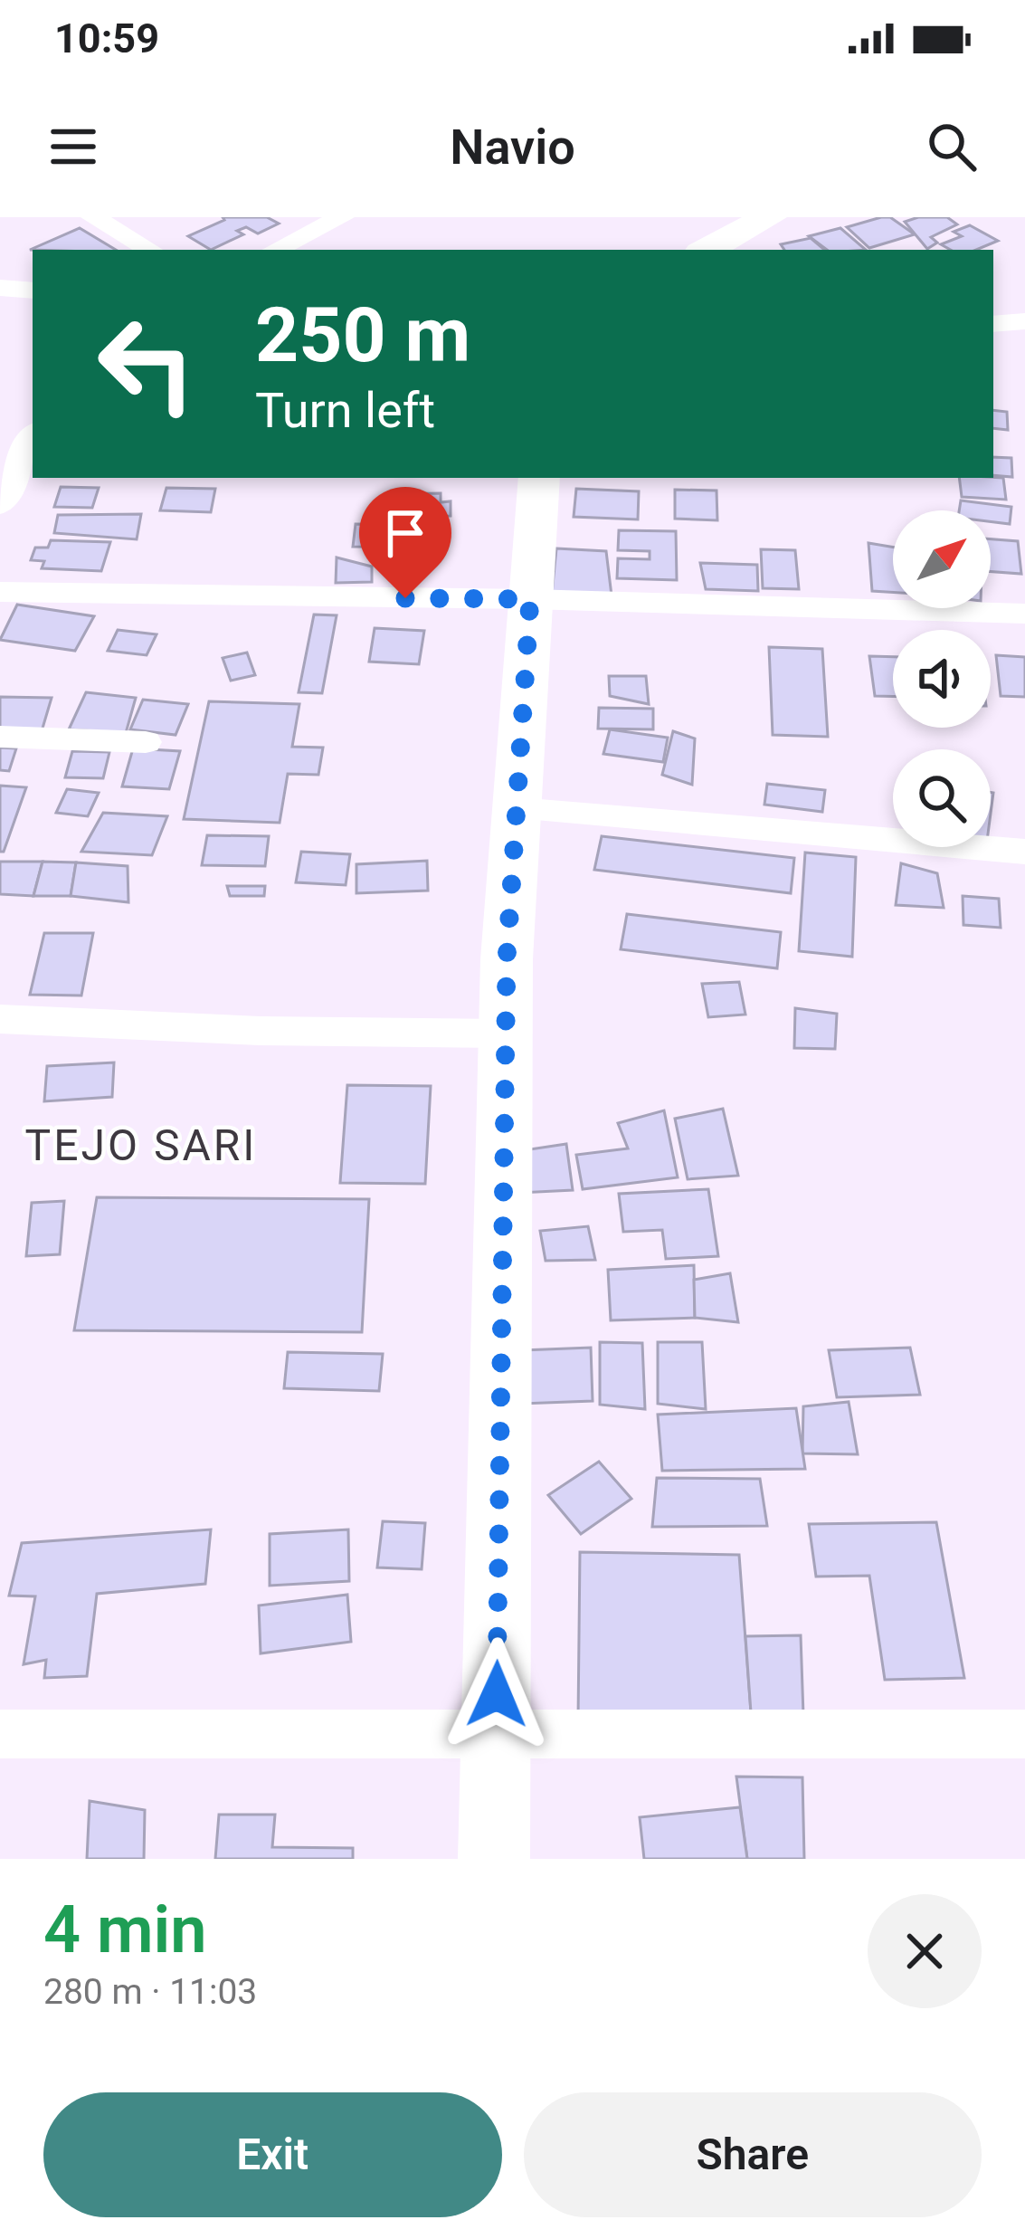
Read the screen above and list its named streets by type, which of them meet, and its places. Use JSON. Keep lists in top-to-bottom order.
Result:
{
  "districts": ["TEJO SARI"],
  "north": "top right",
  "page": {
    "status": "10:59",
    "header": "Navio",
    "turn": ["250 m", "Turn left"],
    "heading": ["4 min", "280 m · 11:03"],
    "buttons": ["Exit", "Share"]
  }
}
